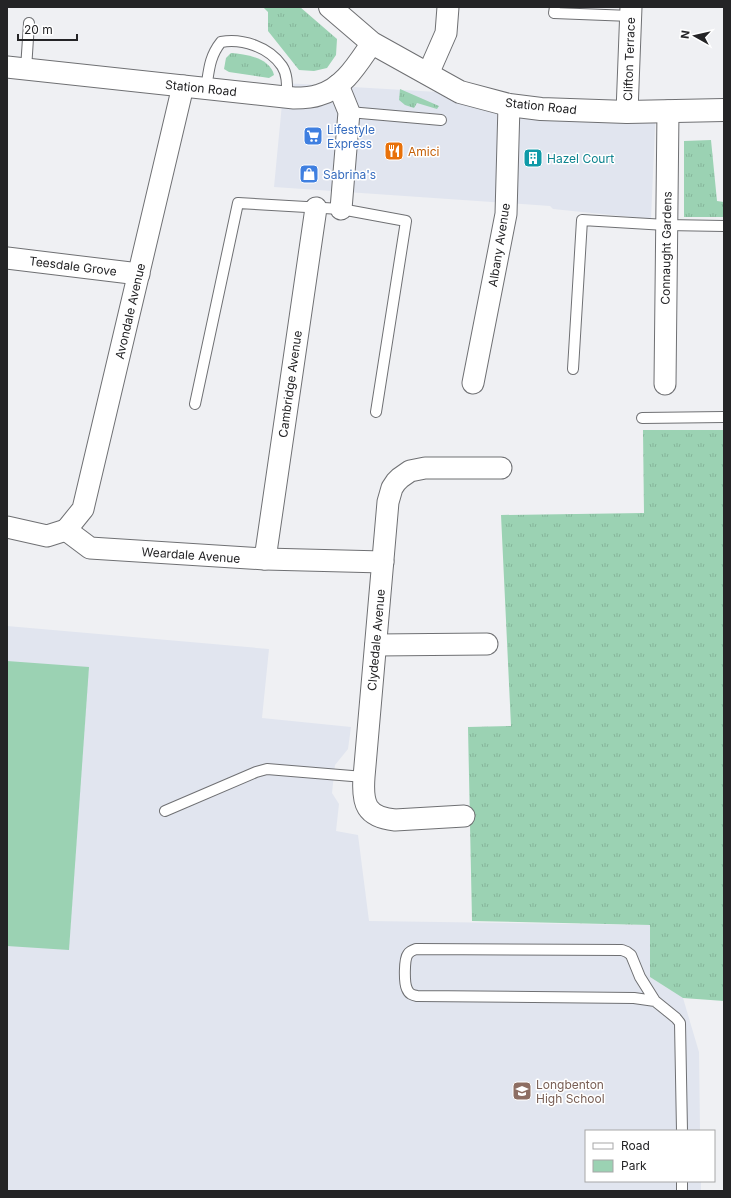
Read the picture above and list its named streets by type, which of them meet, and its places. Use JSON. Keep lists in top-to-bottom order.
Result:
{
  "streets": {
    "main road": ["Station Road"],
    "street": [
      "Clifton Terrace",
      "Albany Avenue",
      "Connaught Gardens",
      "Teesdale Grove",
      "Avondale Avenue",
      "Cambridge Avenue",
      "Weardale Avenue",
      "Clydedale Avenue"
    ]
  },
  "crossings": [
    ["Clifton Terrace", "Station Road"],
    ["Station Road", "Albany Avenue"],
    ["Station Road", "Connaught Gardens"],
    ["Station Road", "Avondale Avenue"],
    ["Teesdale Grove", "Avondale Avenue"],
    ["Avondale Avenue", "Weardale Avenue"],
    ["Cambridge Avenue", "Weardale Avenue"],
    ["Weardale Avenue", "Clydedale Avenue"]
  ],
  "places": {
    "supermarket": ["Lifestyle Express"],
    "restaurant": ["Amici"],
    "building": ["Hazel Court"],
    "shop": ["Sabrina's"],
    "school or university": ["Longbenton High School"]
  },
  "legend": ["Road", "Park"],
  "scale_bar": "20 m",
  "north": "left"
}
